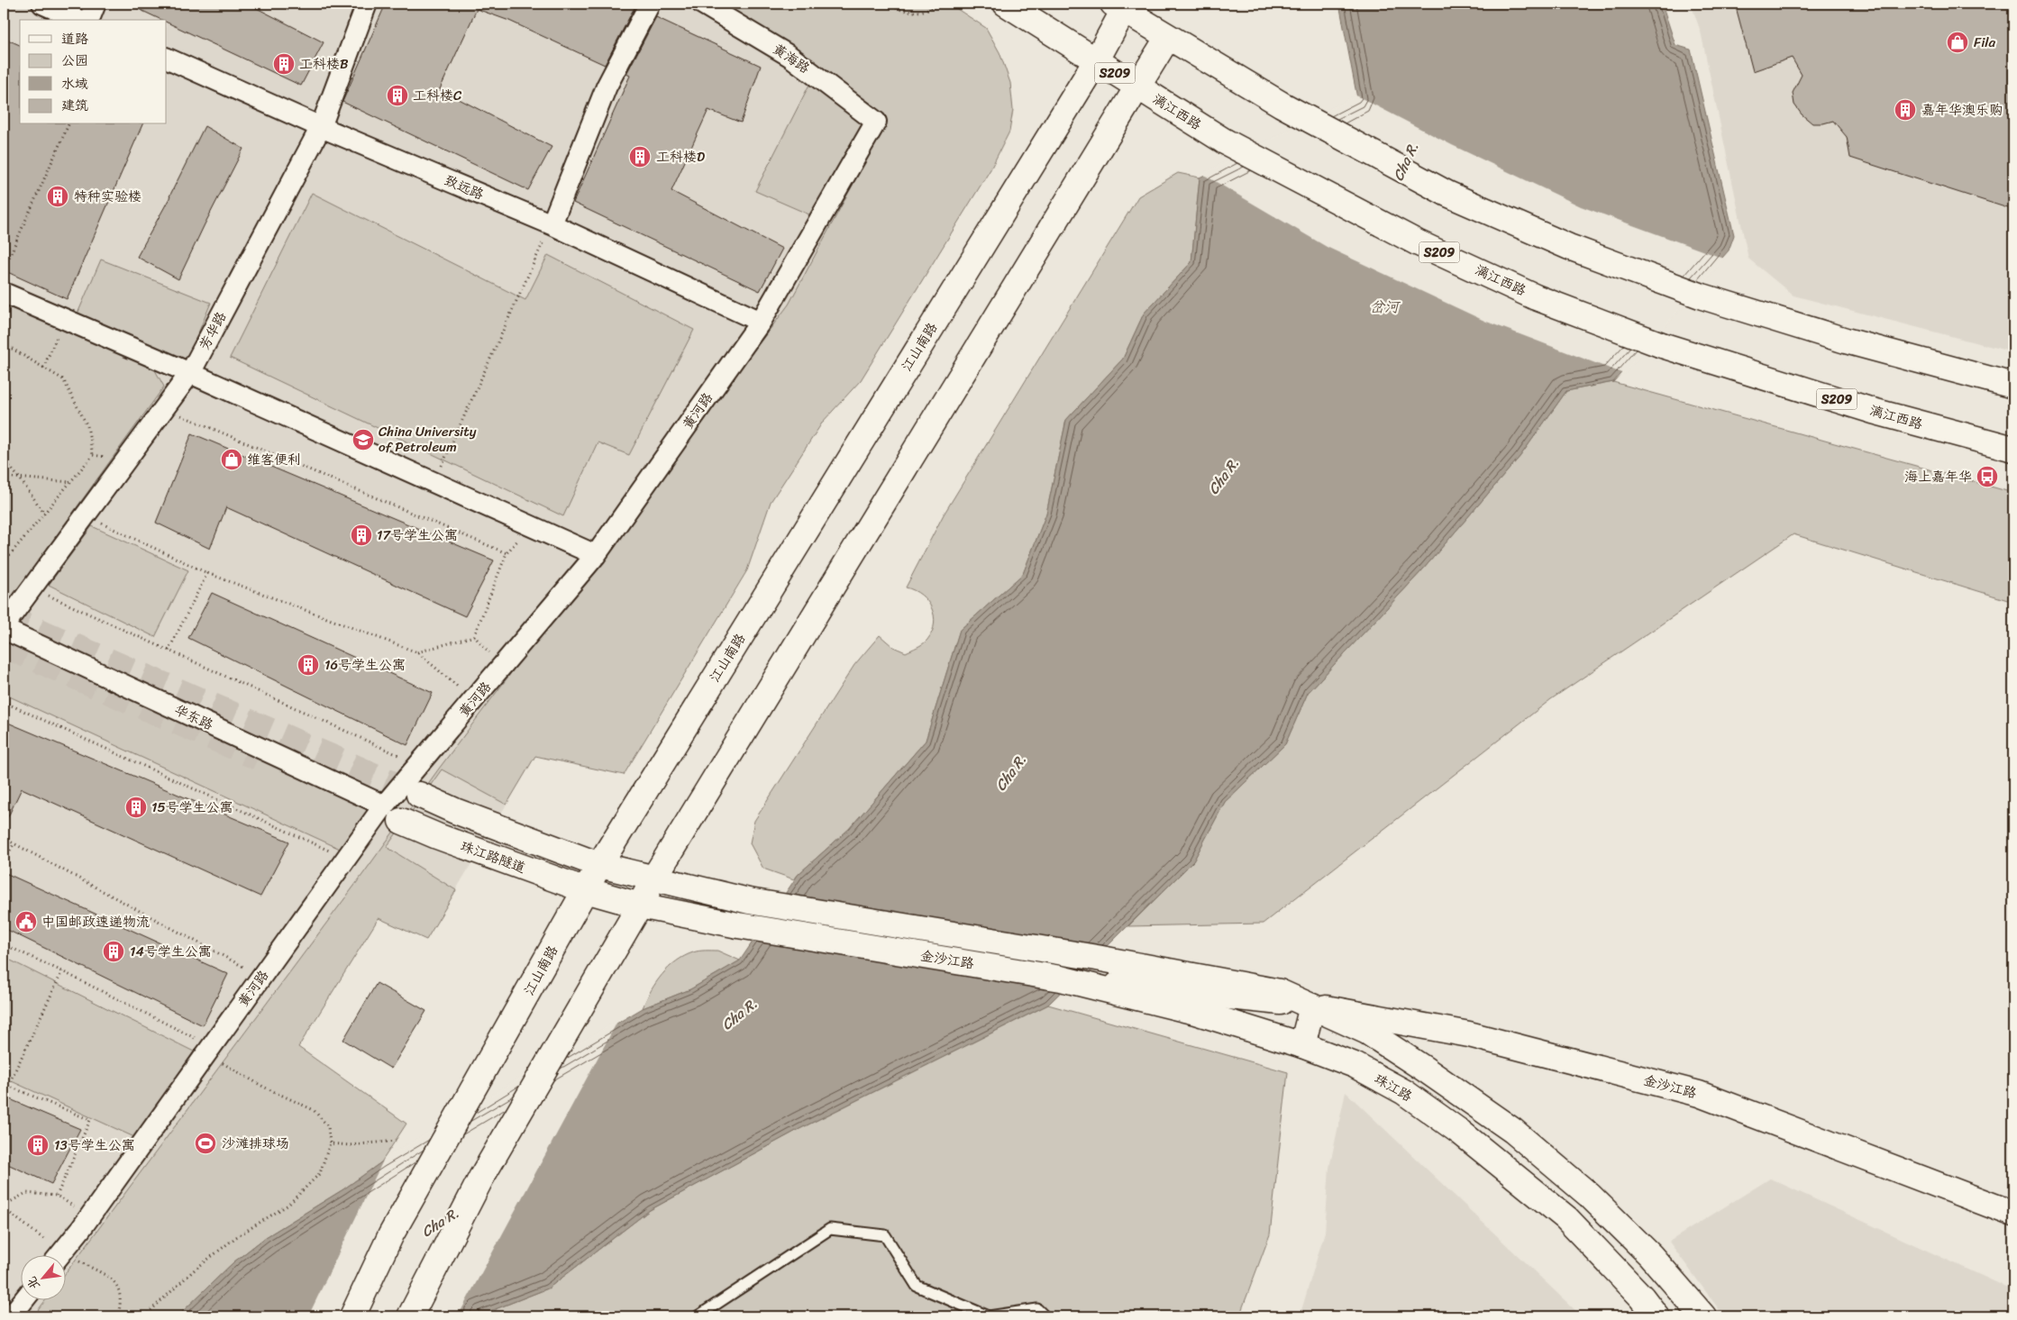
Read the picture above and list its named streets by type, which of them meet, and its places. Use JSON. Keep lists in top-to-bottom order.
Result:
{
  "streets": {
    "main road": [
      "S209",
      "漓江西路",
      "江山南路",
      "珠江路隧道",
      "金沙江路",
      "珠江路"
    ],
    "street": [
      "黄海路",
      "致远路",
      "芳华路",
      "黄河路",
      "华东路"
    ]
  },
  "crossings": [
    ["黄海路", "黄河路"],
    ["漓江西路", "江山南路"],
    ["致远路", "芳华路"],
    ["致远路", "黄河路"],
    ["芳华路", "华东路"],
    ["江山南路", "珠江路隧道"],
    ["江山南路", "金沙江路"],
    ["黄河路", "华东路"],
    ["黄河路", "珠江路隧道"],
    ["华东路", "珠江路隧道"],
    ["珠江路隧道", "金沙江路"],
    ["金沙江路", "珠江路"]
  ],
  "water": ["Cha R.", "岔河"],
  "places": {
    "shop": ["Fila", "维客便利"],
    "building": [
      "工科楼B",
      "工科楼C",
      "嘉年华澳乐购",
      "工科楼D",
      "特种实验楼",
      "17号学生公寓",
      "16号学生公寓",
      "15号学生公寓",
      "14号学生公寓",
      "13号学生公寓"
    ],
    "school or university": ["China University of Petroleum"],
    "bus stop": ["海上嘉年华"],
    "public building": ["中国邮政速递物流"],
    "sports": ["沙滩排球场"]
  },
  "legend": [
    "道路",
    "公园",
    "水域",
    "建筑"
  ],
  "north": "bottom left"
}
